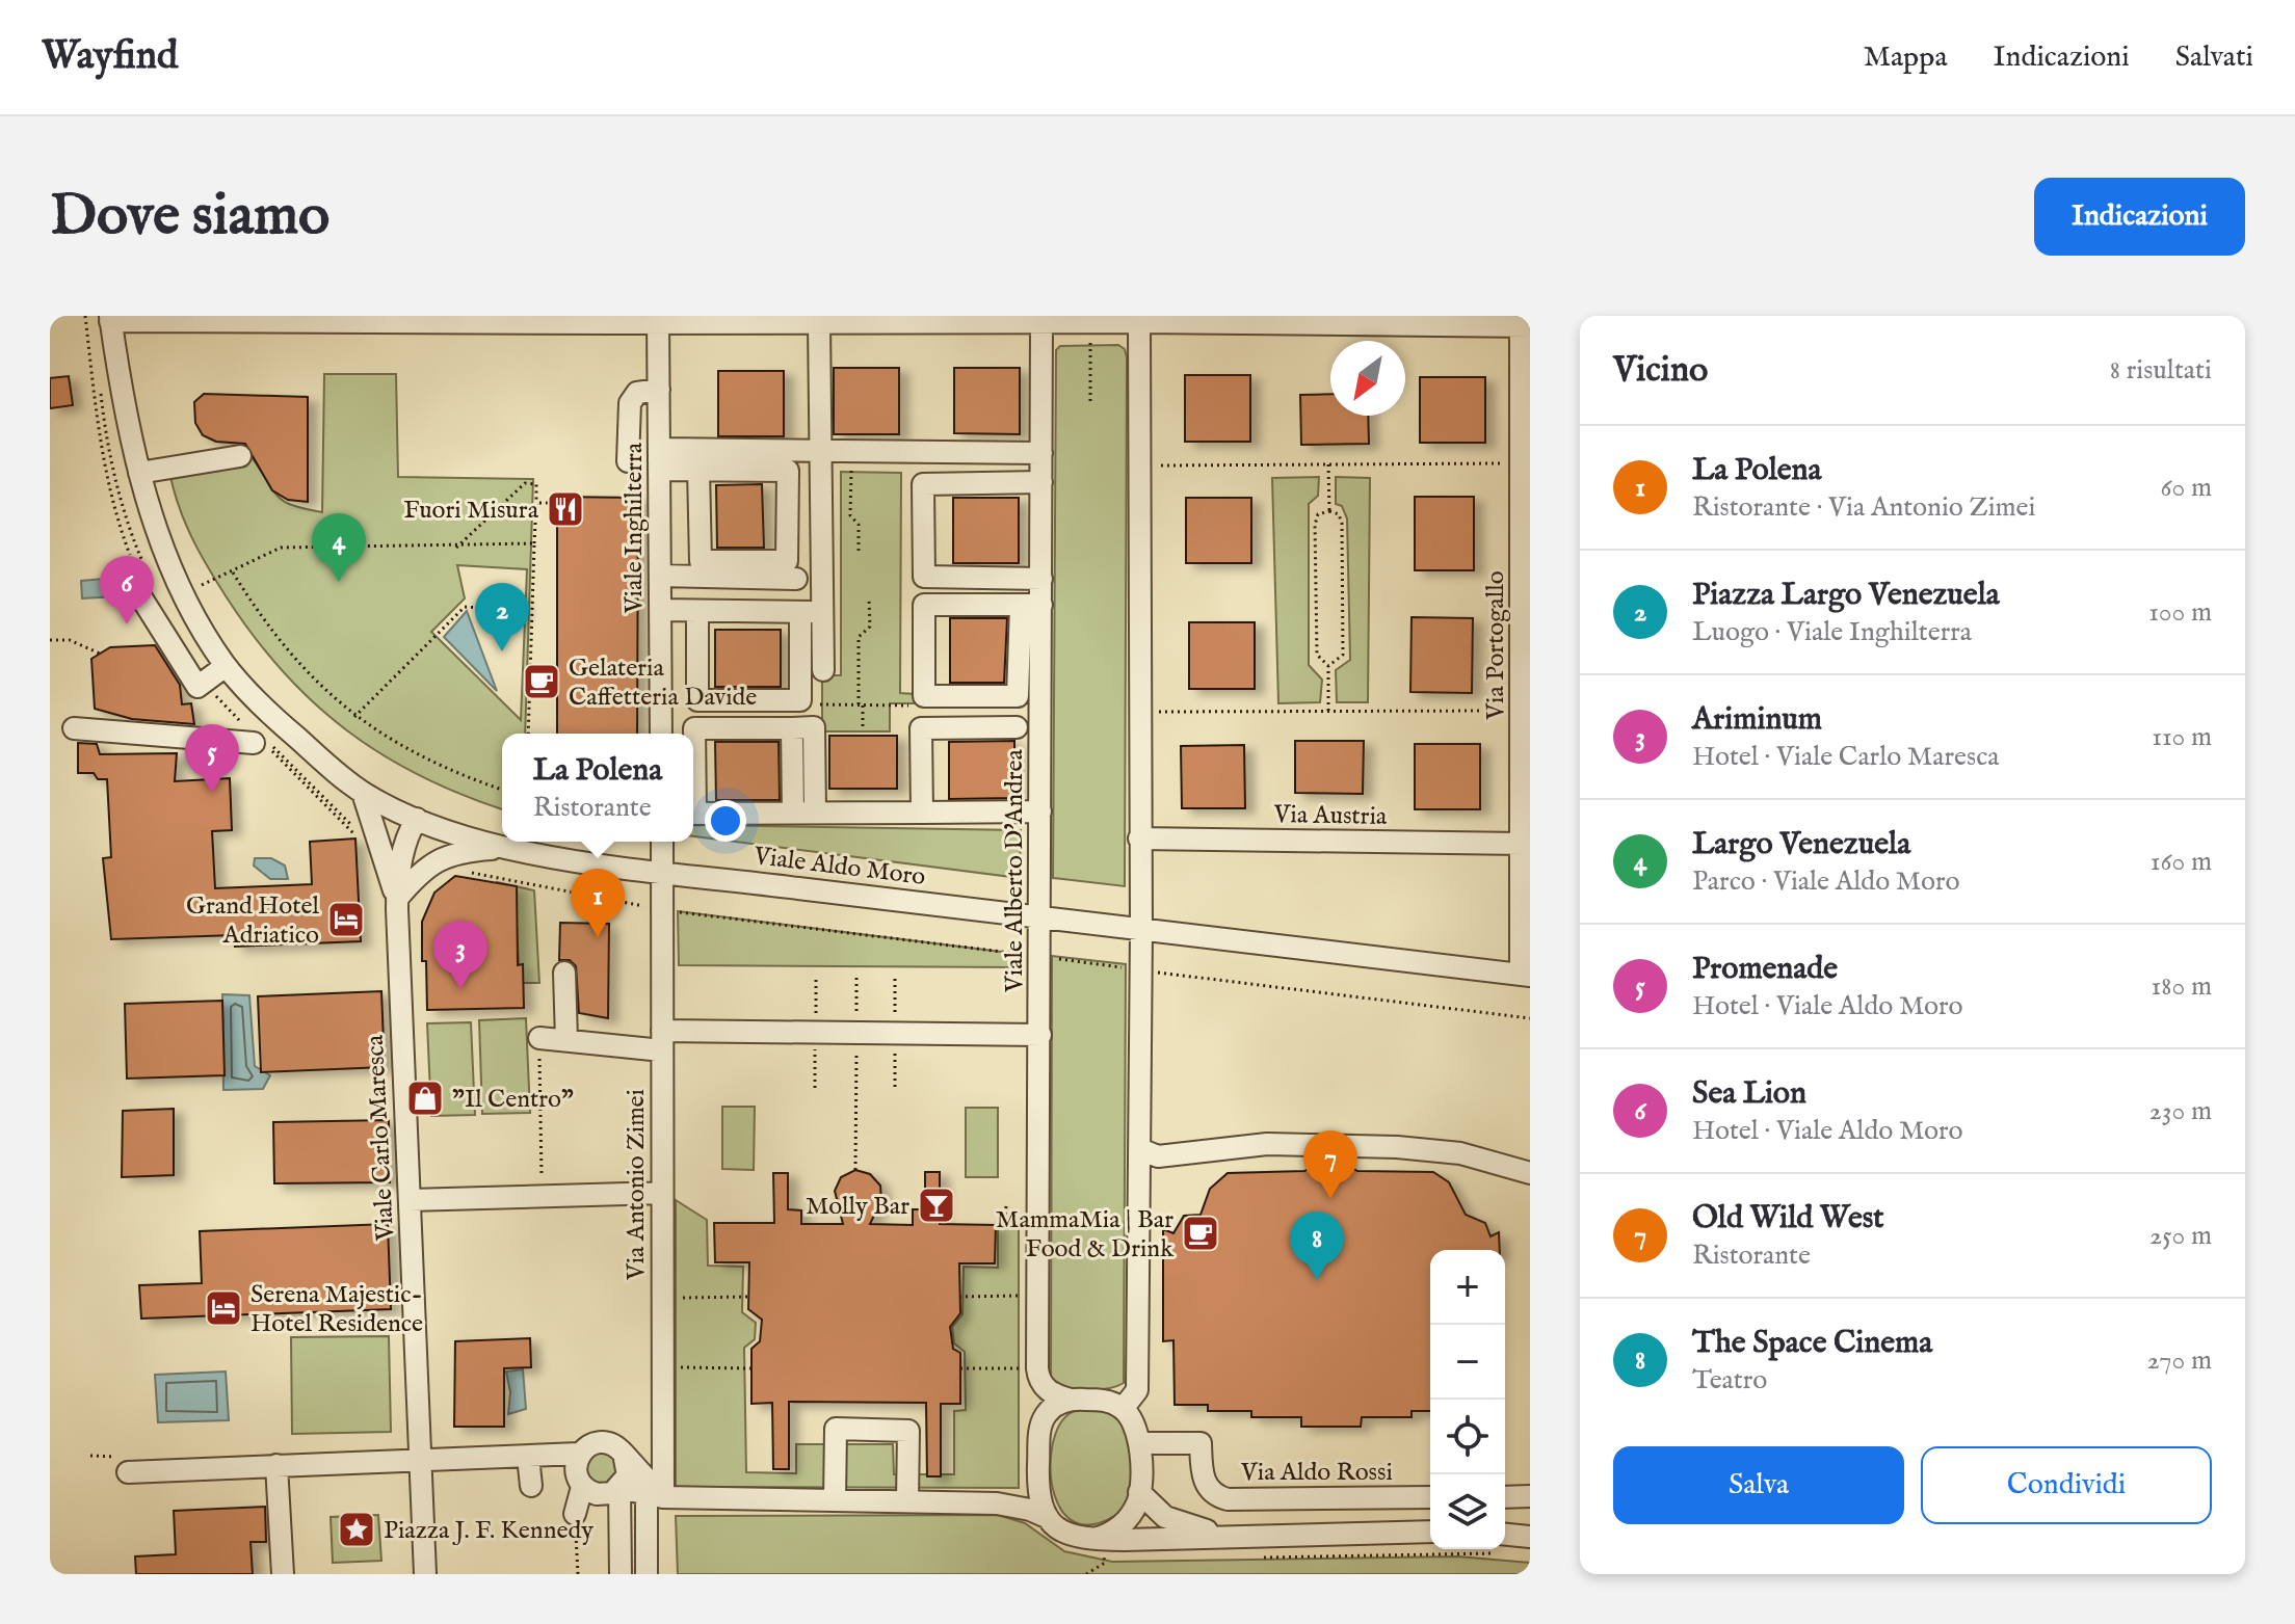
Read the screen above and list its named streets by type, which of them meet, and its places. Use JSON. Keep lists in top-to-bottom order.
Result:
{
  "streets": {
    "street": [
      "Viale Inghilterra",
      "Via Portogallo",
      "Via Austria",
      "Viale Aldo Moro",
      "Viale Alberto D'Andrea",
      "Viale Carlo Maresca",
      "Via Antonio Zimei",
      "Via Aldo Rossi"
    ]
  },
  "crossings": [
    ["Via Portogallo", "Via Austria"],
    ["Via Portogallo", "Viale Aldo Moro"],
    ["Viale Aldo Moro", "Viale Alberto D'Andrea"],
    ["Viale Aldo Moro", "Viale Carlo Maresca"],
    ["Viale Aldo Moro", "Via Antonio Zimei"]
  ],
  "places": {
    "restaurant": ["Fuori Misura"],
    "cafe": ["Gelateria Caffetteria Davide", "MammaMia | Bar Food & Drink"],
    "hotel": ["Grand Hotel Adriatico", "Serena Majestic- Hotel Residence"],
    "shop": ["\"Il Centro\""],
    "bar": ["Molly Bar"],
    "place": ["Piazza J. F. Kennedy"]
  },
  "north": "bottom left",
  "page": {
    "header": "Wayfind",
    "nav": ["Mappa", "Indicazioni", "Salvati"],
    "buttons": [
      "Indicazioni",
      ["Salva", "Condividi"]
    ],
    "title": "Dove siamo",
    "heading": ["Vicino", "8 risultati"],
    "list": [
      {
        "mark": "1",
        "name": "La Polena",
        "note": "Ristorante · Via Antonio Zimei",
        "value": "60 m"
      },
      {
        "mark": "2",
        "name": "Piazza Largo Venezuela",
        "note": "Luogo · Viale Inghilterra",
        "value": "100 m"
      },
      {
        "mark": "3",
        "name": "Ariminum",
        "note": "Hotel · Viale Carlo Maresca",
        "value": "110 m"
      },
      {
        "mark": "4",
        "name": "Largo Venezuela",
        "note": "Parco · Viale Aldo Moro",
        "value": "160 m"
      },
      {
        "mark": "5",
        "name": "Promenade",
        "note": "Hotel · Viale Aldo Moro",
        "value": "180 m"
      },
      {
        "mark": "6",
        "name": "Sea Lion",
        "note": "Hotel · Viale Aldo Moro",
        "value": "230 m"
      },
      {
        "mark": "7",
        "name": "Old Wild West",
        "note": "Ristorante",
        "value": "250 m"
      },
      {
        "mark": "8",
        "name": "The Space Cinema",
        "note": "Teatro",
        "value": "270 m"
      }
    ],
    "pins": [
      "4",
      "6",
      "2",
      "5",
      "1",
      "3",
      "7",
      "8"
    ],
    "popup": ["La Polena", "Ristorante"],
    "map_buttons": ["+", "−"]
  }
}
